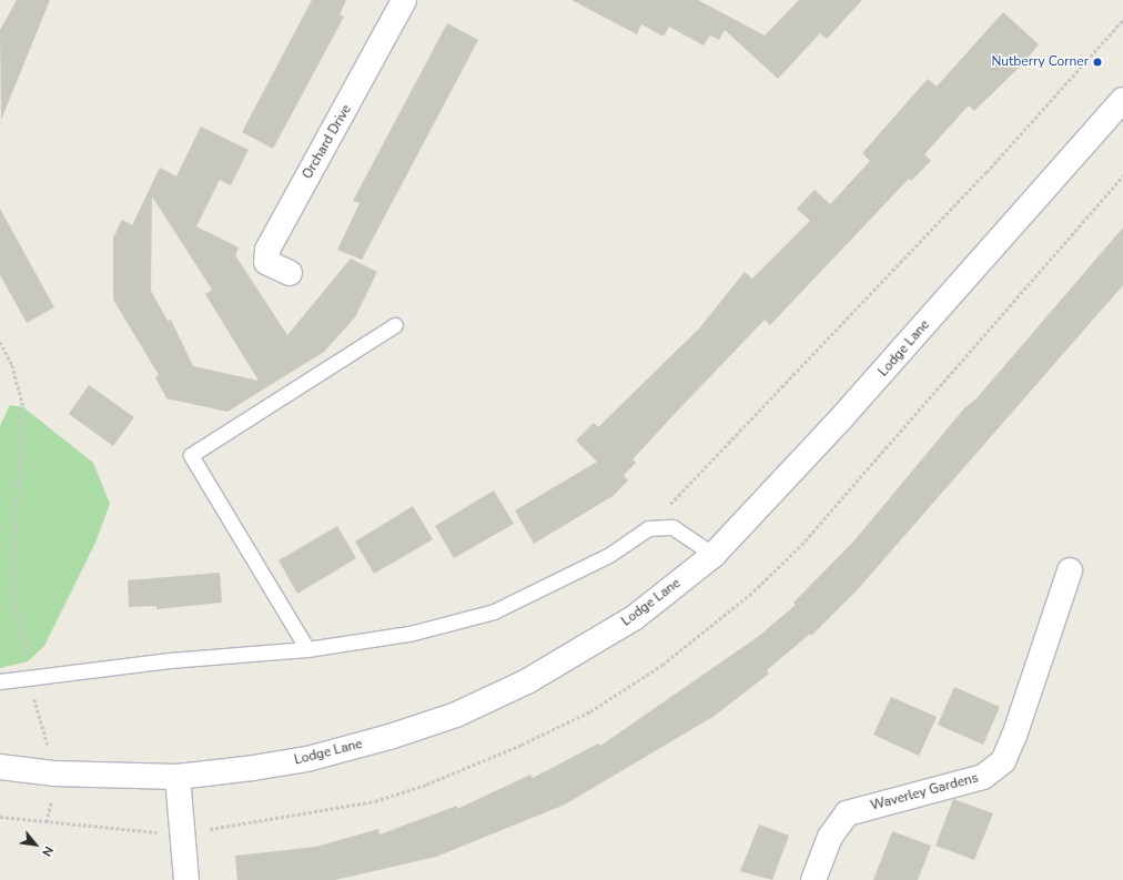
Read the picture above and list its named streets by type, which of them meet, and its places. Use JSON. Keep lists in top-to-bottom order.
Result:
{
  "streets": {
    "street": ["Orchard Drive", "Lodge Lane", "Waverley Gardens"]
  },
  "places": ["Nutberry Corner"],
  "north": "bottom right"
}
